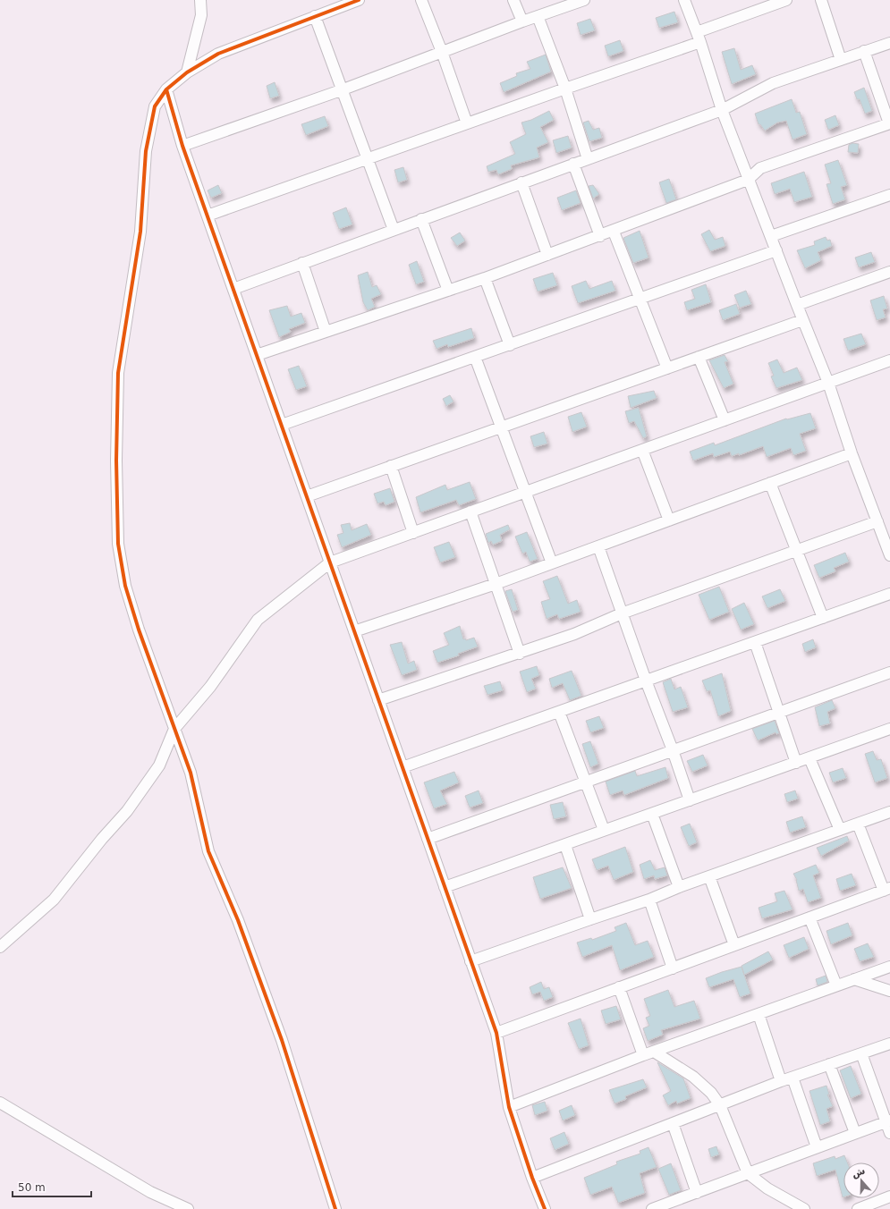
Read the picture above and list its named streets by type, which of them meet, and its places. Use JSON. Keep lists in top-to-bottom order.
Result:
{
  "scale_bar": "50 m",
  "north": "top"
}
